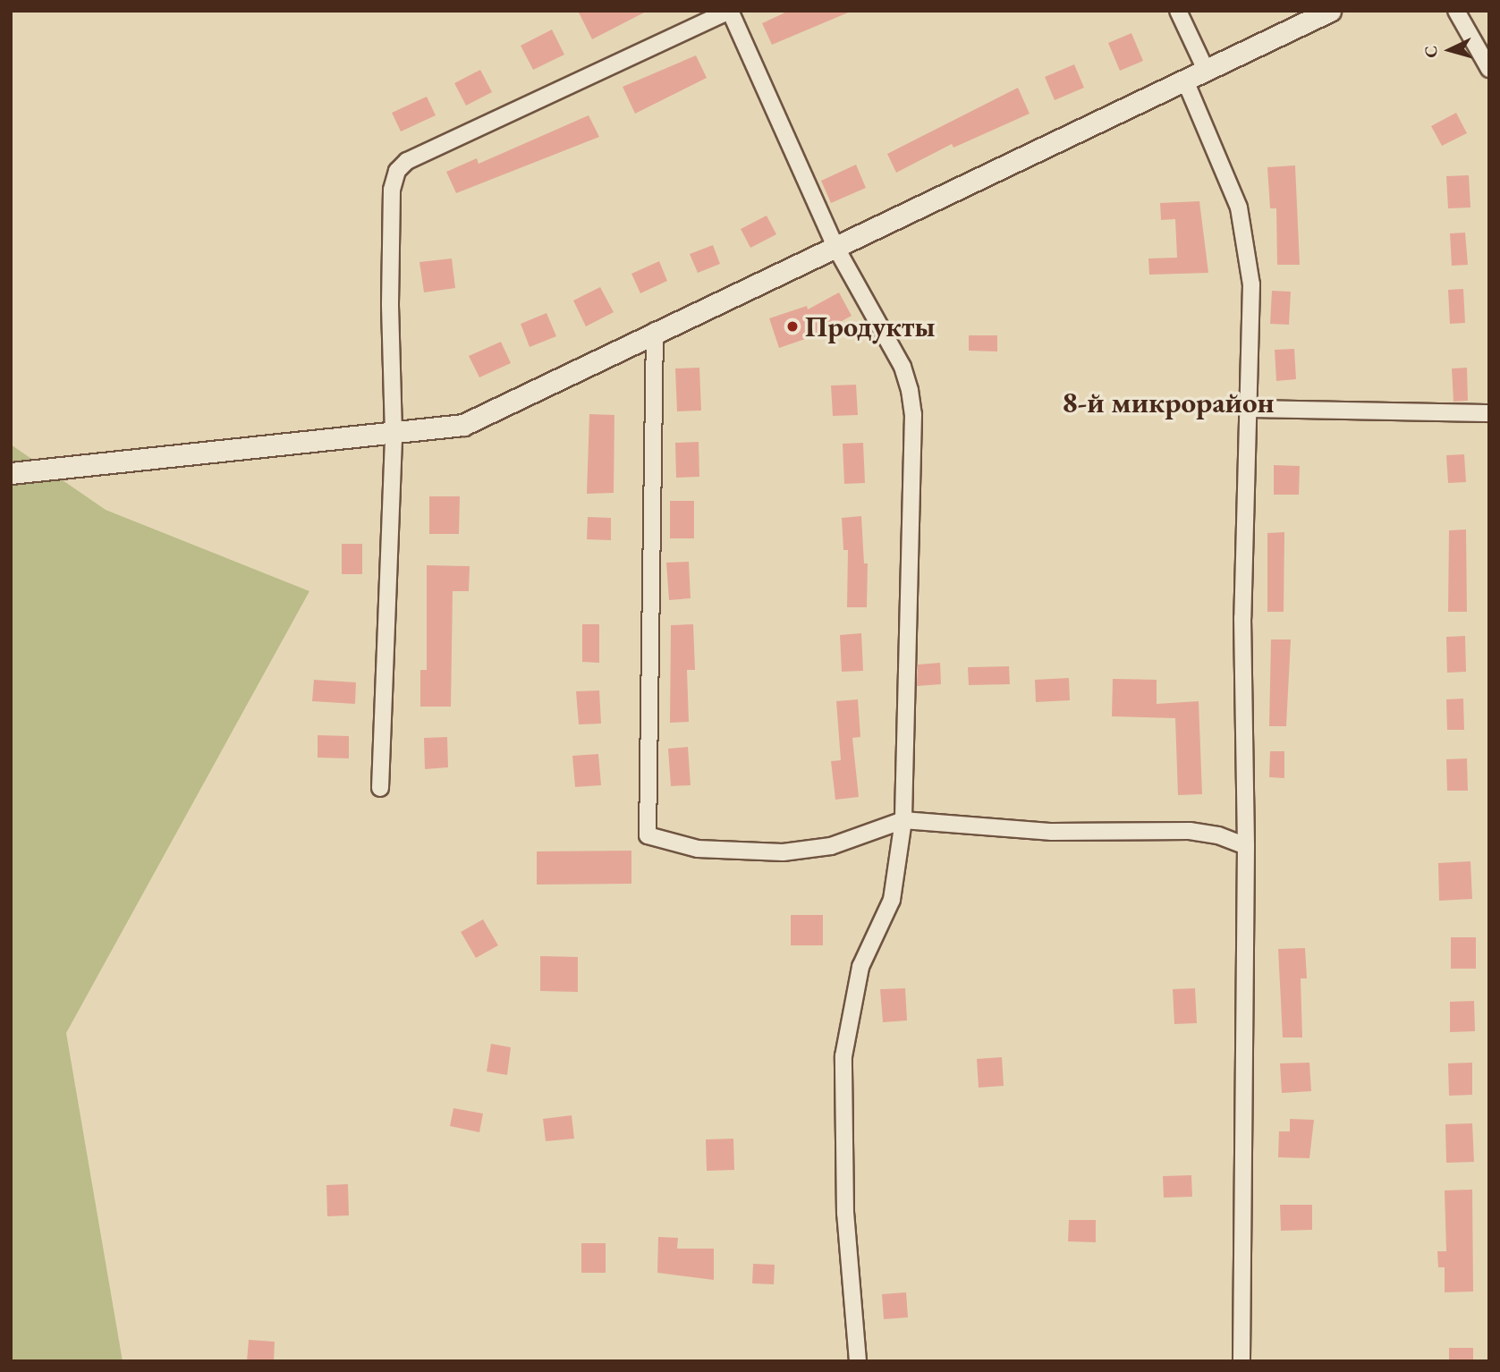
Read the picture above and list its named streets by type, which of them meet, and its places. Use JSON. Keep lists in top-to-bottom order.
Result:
{
  "districts": ["8-й микрорайон"],
  "places": ["Продукты"],
  "north": "left"
}
